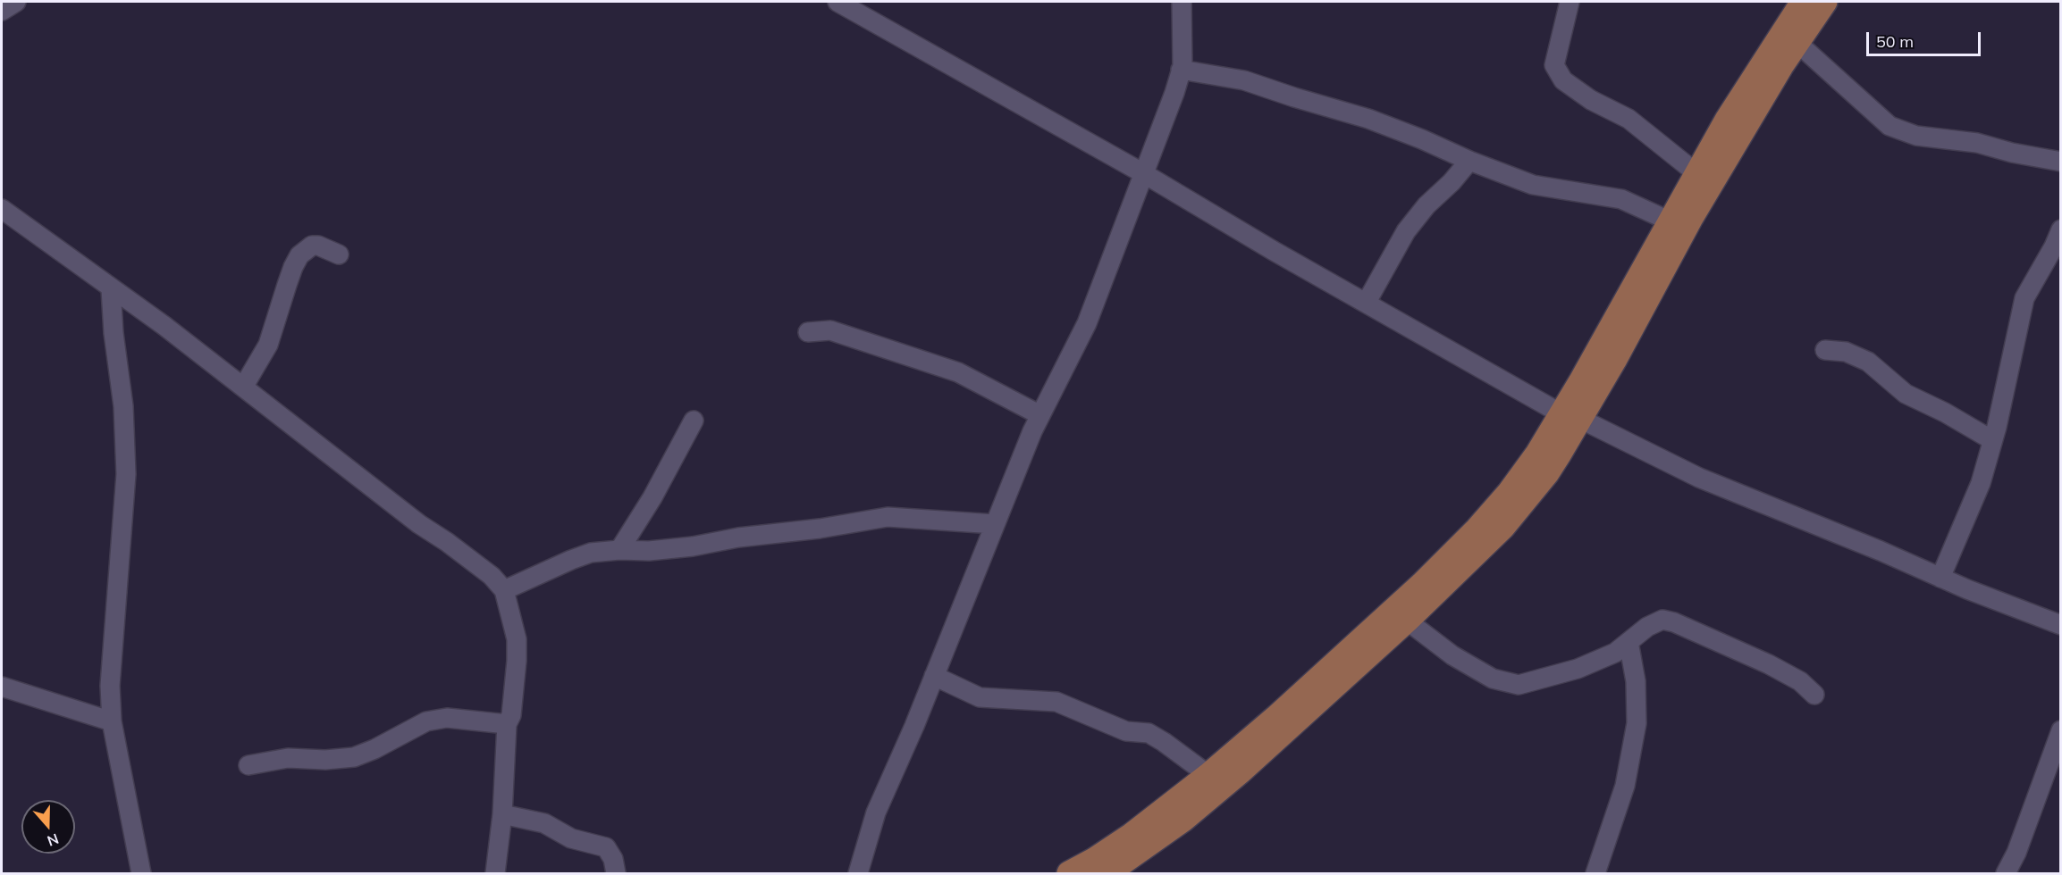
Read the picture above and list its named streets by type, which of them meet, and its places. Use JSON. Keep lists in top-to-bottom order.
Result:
{
  "scale_bar": "50 m",
  "north": "bottom"
}
